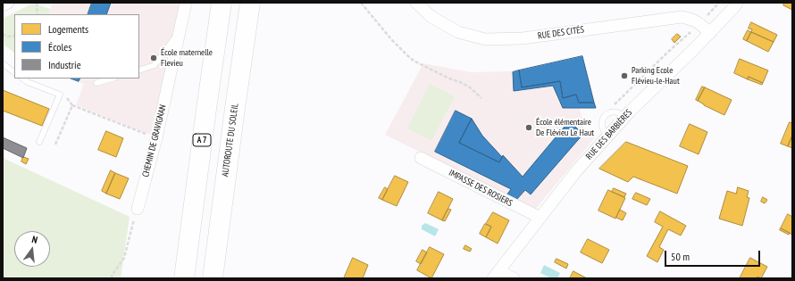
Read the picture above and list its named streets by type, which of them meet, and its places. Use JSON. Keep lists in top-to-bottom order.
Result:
{
  "streets": {
    "highway": ["A 7", "AUTOROUTE DU SOLEIL"],
    "street": [
      "RUE DES CITÉS",
      "RUE DES BARBIÈRES",
      "CHEMIN DE GRAVIGNAN",
      "IMPASSE DES ROSIERS"
    ]
  },
  "crossings": [
    ["RUE DES CITÉS", "RUE DES BARBIÈRES"],
    ["RUE DES BARBIÈRES", "IMPASSE DES ROSIERS"]
  ],
  "places": ["École maternelle Flevieu", "Parking Ecole Flévieu-le-Haut", "École élémentaire De Flévieu Le Haut"],
  "legend": ["Logements", "Écoles", "Industrie"],
  "scale_bar": "50 m",
  "north": "top"
}
